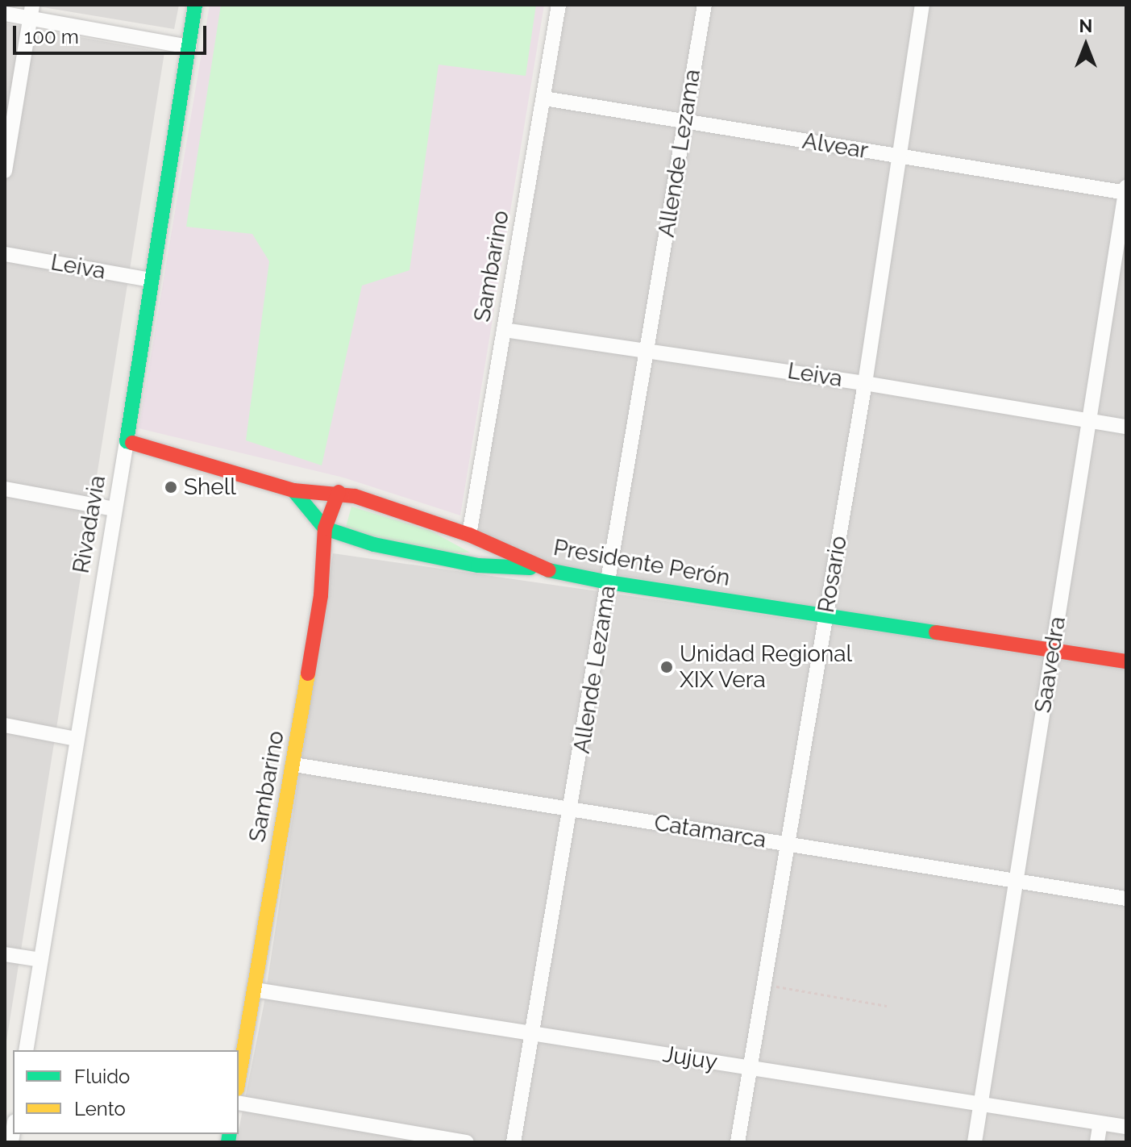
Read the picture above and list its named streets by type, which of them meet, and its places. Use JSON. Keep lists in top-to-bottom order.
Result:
{
  "streets": {
    "street": [
      "Alvear",
      "Allende Lezama",
      "Sambarino",
      "Leiva",
      "Rivadavia",
      "Presidente Perón",
      "Rosario",
      "Saavedra",
      "Catamarca",
      "Jujuy"
    ]
  },
  "crossings": [
    ["Alvear", "Allende Lezama"],
    ["Alvear", "Sambarino"],
    ["Alvear", "Rosario"],
    ["Alvear", "Saavedra"],
    ["Allende Lezama", "Leiva"],
    ["Allende Lezama", "Presidente Perón"],
    ["Allende Lezama", "Catamarca"],
    ["Allende Lezama", "Jujuy"],
    ["Sambarino", "Leiva"],
    ["Sambarino", "Presidente Perón"],
    ["Sambarino", "Catamarca"],
    ["Sambarino", "Jujuy"],
    ["Leiva", "Rivadavia"],
    ["Leiva", "Rosario"],
    ["Leiva", "Saavedra"],
    ["Rivadavia", "Presidente Perón"],
    ["Presidente Perón", "Rosario"],
    ["Presidente Perón", "Saavedra"],
    ["Rosario", "Catamarca"],
    ["Rosario", "Jujuy"],
    ["Saavedra", "Catamarca"],
    ["Saavedra", "Jujuy"]
  ],
  "places": ["Shell", "Unidad Regional XIX Vera"],
  "legend": ["Fluido", "Lento"],
  "scale_bar": "100 m",
  "north": "top"
}
